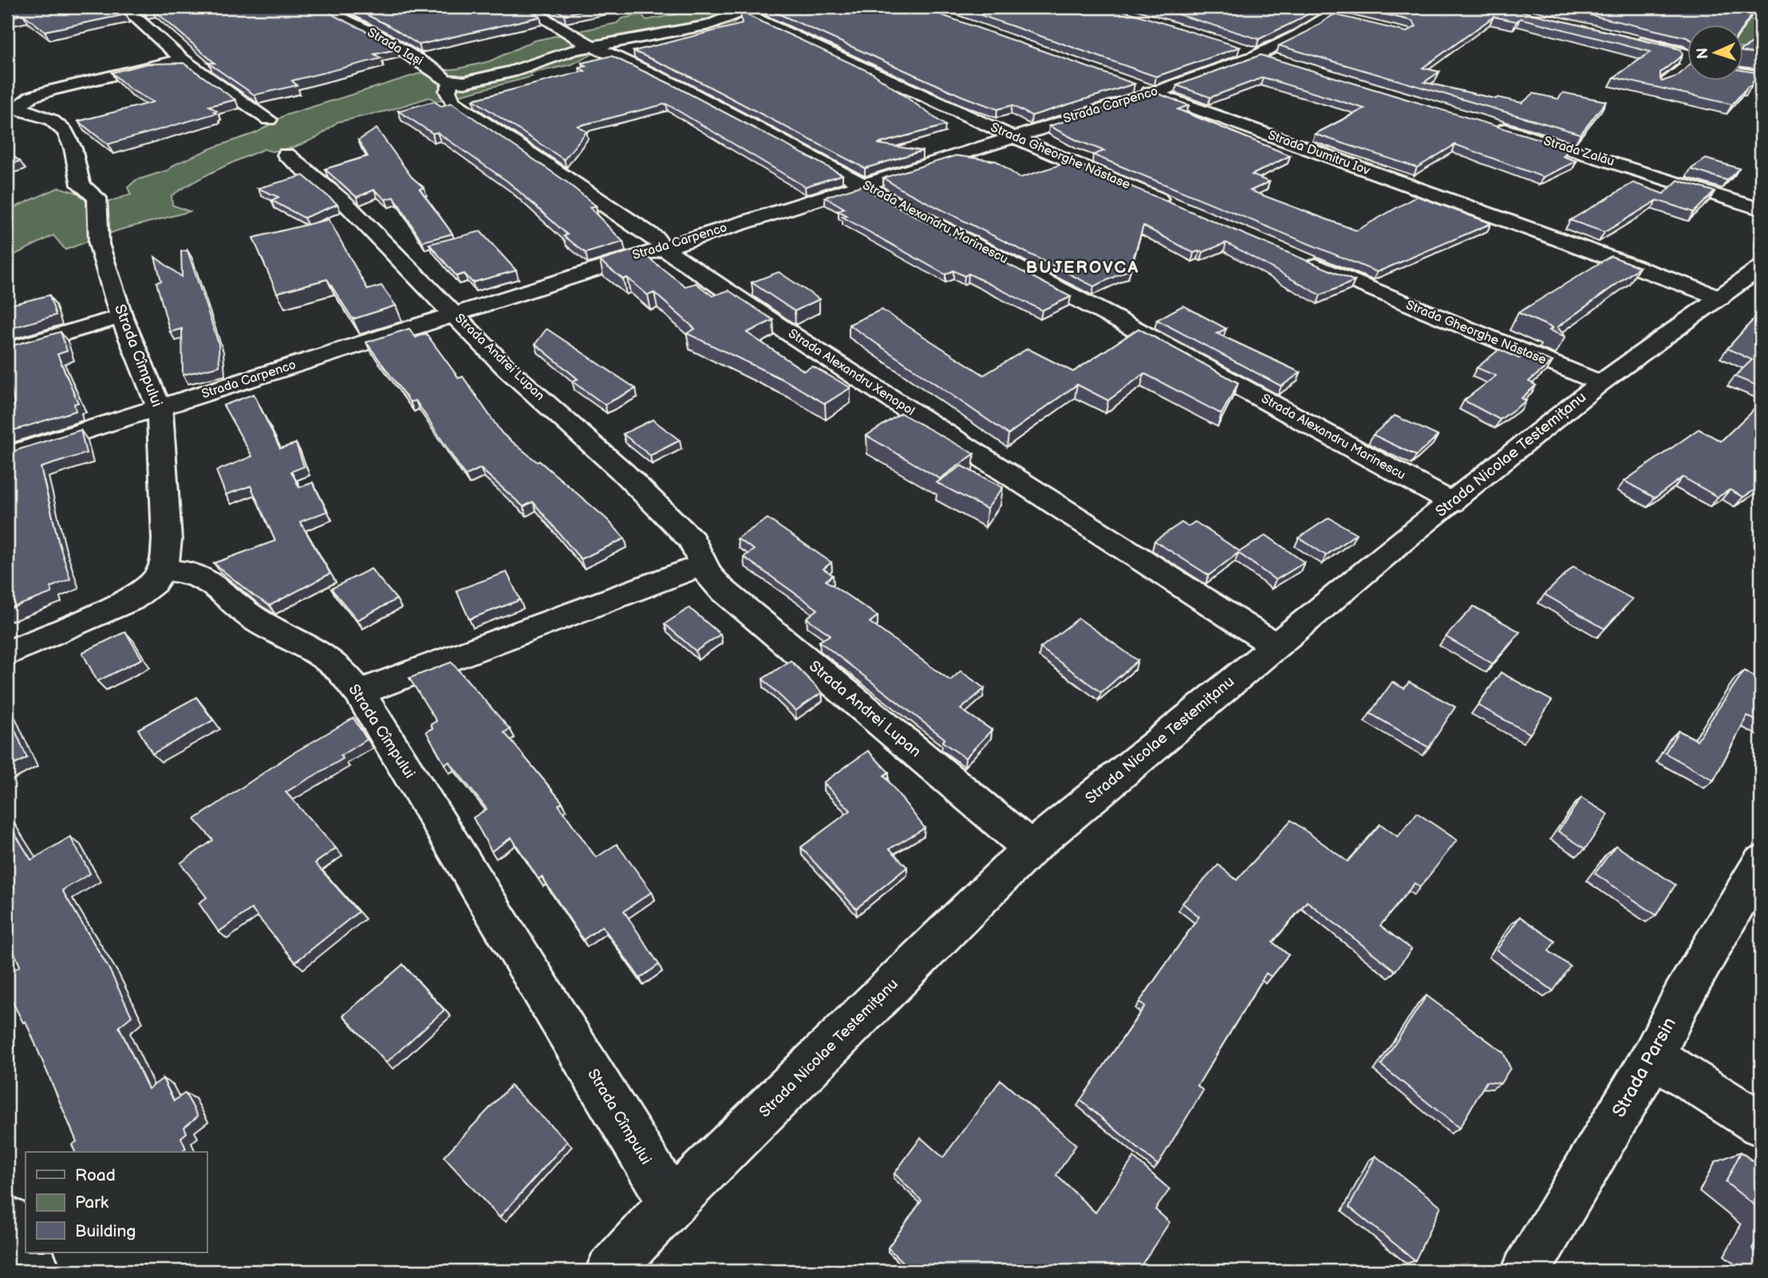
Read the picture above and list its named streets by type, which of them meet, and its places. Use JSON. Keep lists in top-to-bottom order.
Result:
{
  "streets": {
    "street": [
      "Strada Iași",
      "Strada Carpenco",
      "Strada Zalău",
      "Strada Dumitru Iov",
      "Strada Gheorghe Năstase",
      "Strada Alexandru Marinescu",
      "Strada Cîmpului",
      "Strada Andrei Lupan",
      "Strada Alexandru Xenopol",
      "Strada Nicolae Testemițanu",
      "Strada Parsin"
    ]
  },
  "crossings": [
    ["Strada Iași", "Strada Alexandru Xenopol"],
    ["Strada Carpenco", "Strada Dumitru Iov"],
    ["Strada Carpenco", "Strada Gheorghe Năstase"],
    ["Strada Carpenco", "Strada Alexandru Marinescu"],
    ["Strada Carpenco", "Strada Cîmpului"],
    ["Strada Carpenco", "Strada Andrei Lupan"],
    ["Strada Carpenco", "Strada Alexandru Xenopol"],
    ["Strada Dumitru Iov", "Strada Nicolae Testemițanu"],
    ["Strada Gheorghe Năstase", "Strada Nicolae Testemițanu"],
    ["Strada Alexandru Marinescu", "Strada Nicolae Testemițanu"],
    ["Strada Cîmpului", "Strada Nicolae Testemițanu"],
    ["Strada Andrei Lupan", "Strada Nicolae Testemițanu"],
    ["Strada Alexandru Xenopol", "Strada Nicolae Testemițanu"]
  ],
  "districts": ["BUJEROVCA"],
  "legend": ["Road", "Park", "Building"],
  "north": "left"
}
